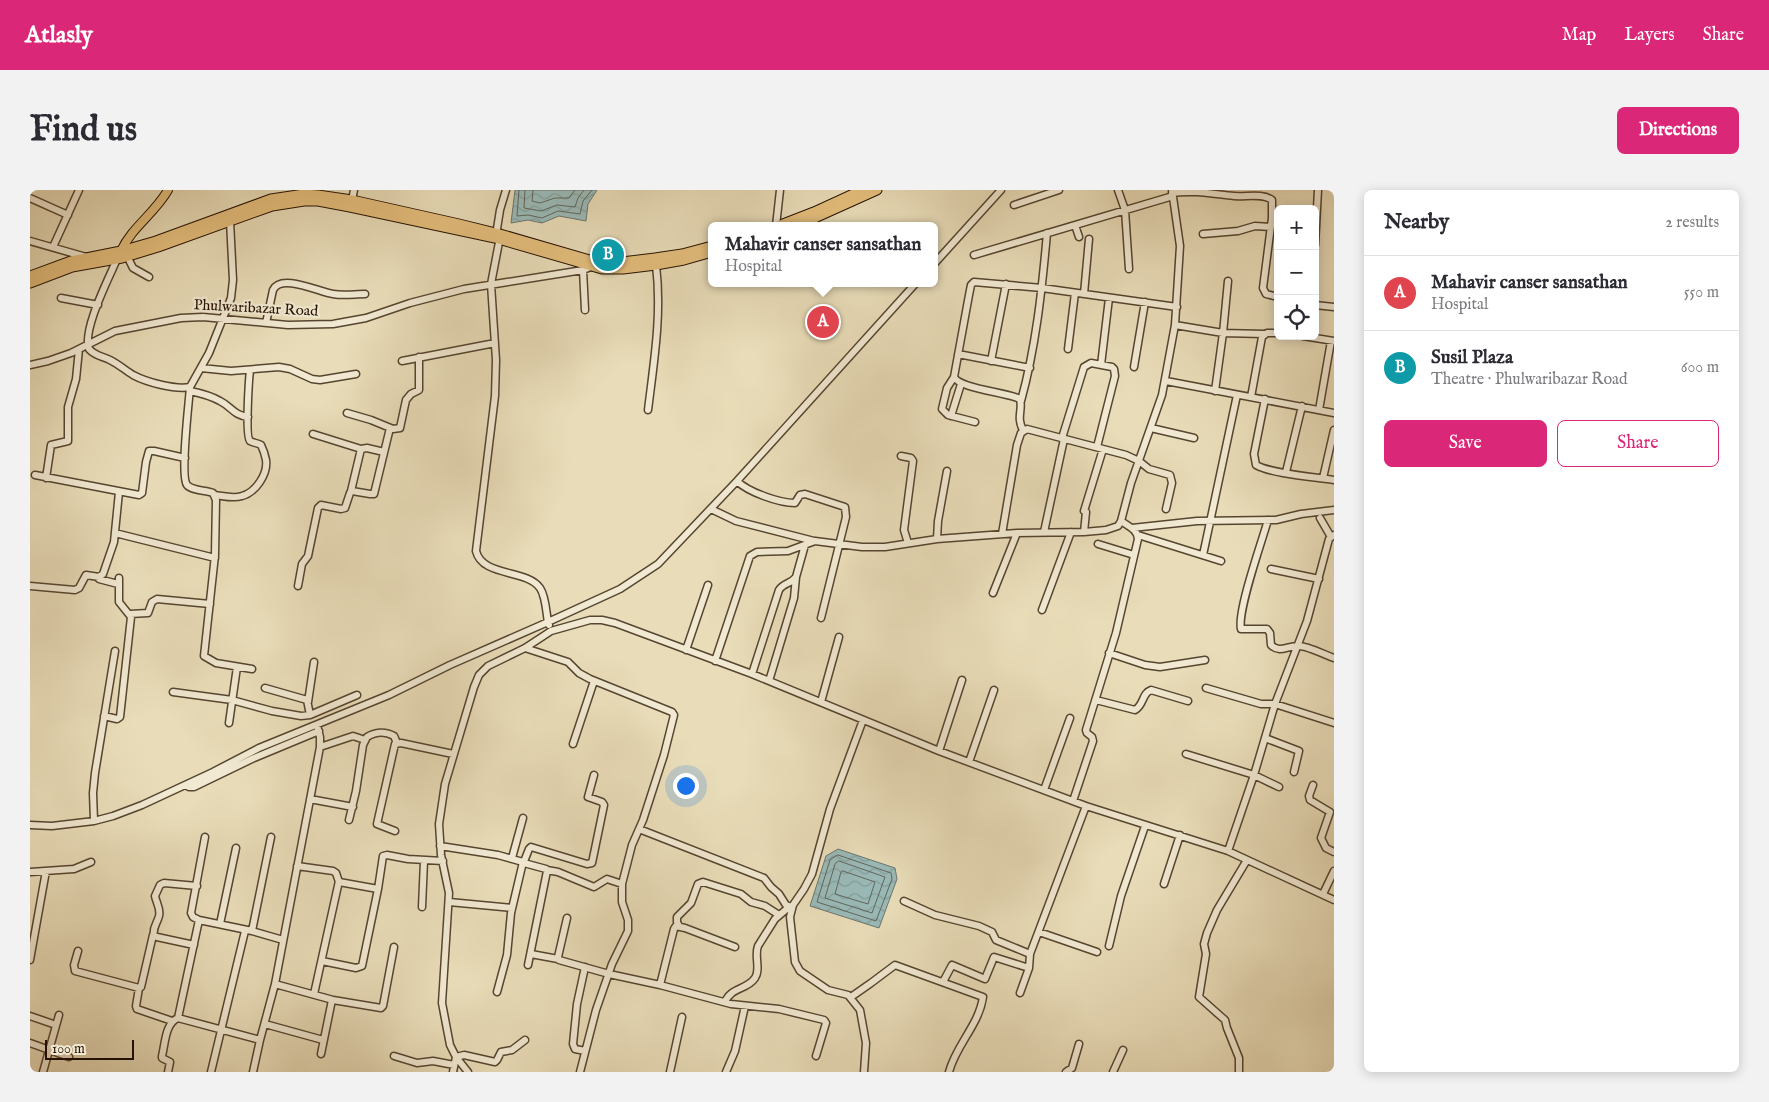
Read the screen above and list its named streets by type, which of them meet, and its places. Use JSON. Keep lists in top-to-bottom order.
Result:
{
  "streets": {
    "street": ["Phulwaribazar Road"]
  },
  "scale_bar": "100 m",
  "page": {
    "header": "Atlasly",
    "nav": ["Map", "Layers", "Share"],
    "buttons": [
      "Directions",
      ["Save", "Share"]
    ],
    "title": "Find us",
    "heading": ["Nearby", "2 results"],
    "map_buttons": ["+", "−"],
    "popup": ["Mahavir canser sansathan", "Hospital"],
    "pins": ["B", "A"],
    "list": [
      {
        "mark": "A",
        "name": "Mahavir canser sansathan",
        "note": "Hospital",
        "value": "550 m"
      },
      {
        "mark": "B",
        "name": "Susil Plaza",
        "note": "Theatre · Phulwaribazar Road",
        "value": "600 m"
      }
    ],
    "scale": "100 m"
  }
}
